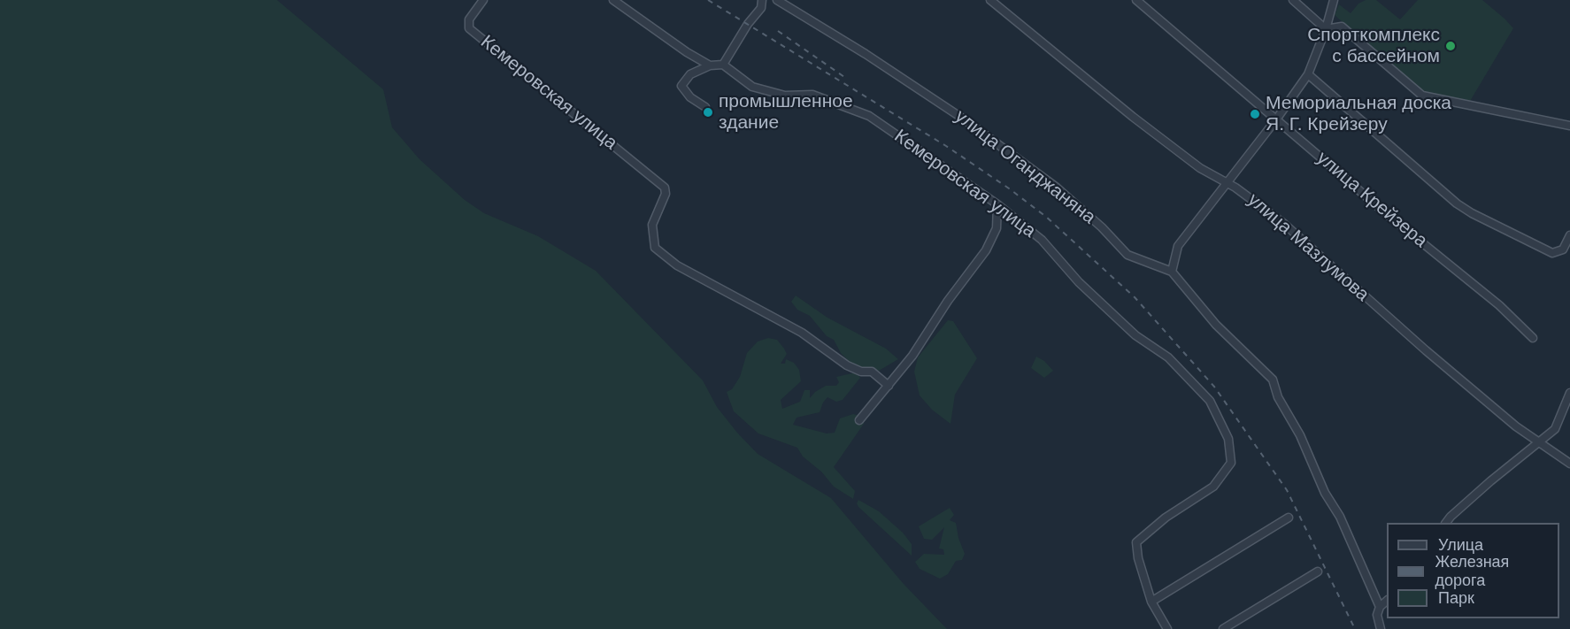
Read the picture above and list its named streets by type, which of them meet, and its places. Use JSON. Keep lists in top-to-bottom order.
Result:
{
  "streets": {
    "street": [
      "Кемеровская улица",
      "улица Оганджаняна",
      "улица Крейзера",
      "улица Мазлумова"
    ]
  },
  "places": ["Спорткомплекс с бассейном", "промышленное здание", "Мемориальная доска Я. Г. Крейзеру"],
  "legend": ["Улица", "Железная дорога", "Парк"]
}
